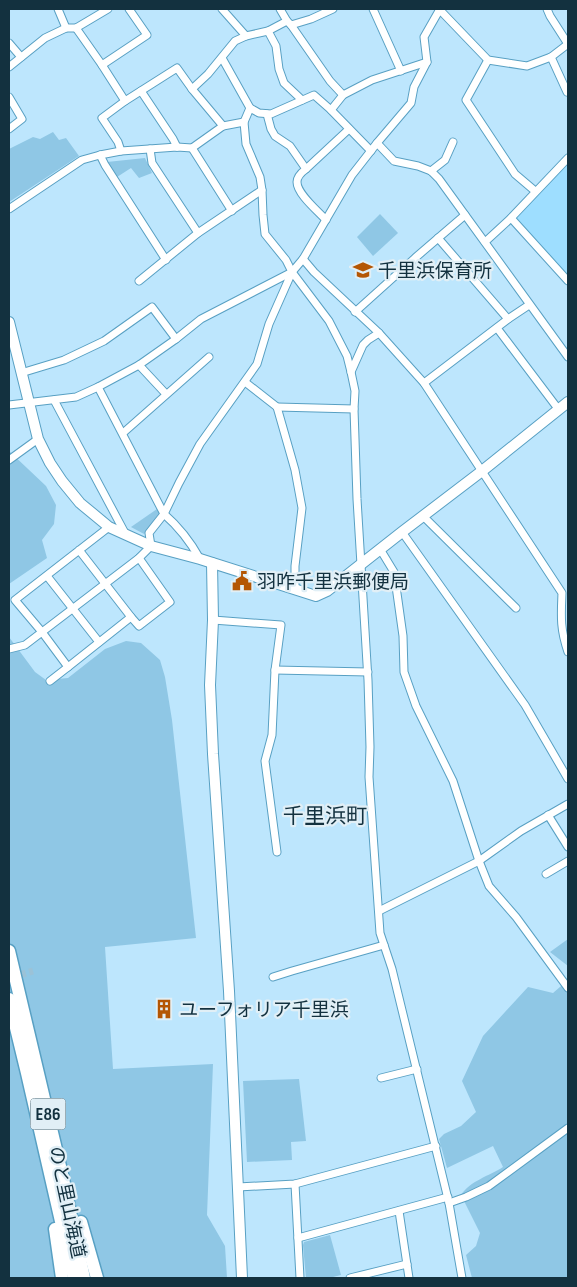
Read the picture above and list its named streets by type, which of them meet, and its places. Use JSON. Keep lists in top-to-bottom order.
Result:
{
  "streets": {
    "highway": ["E86", "のと里山海道"]
  },
  "districts": ["千里浜町"],
  "places": {
    "school or university": ["千里浜保育所"],
    "public building": ["羽咋千里浜郵便局"],
    "building": ["ユーフォリア千里浜"]
  }
}
